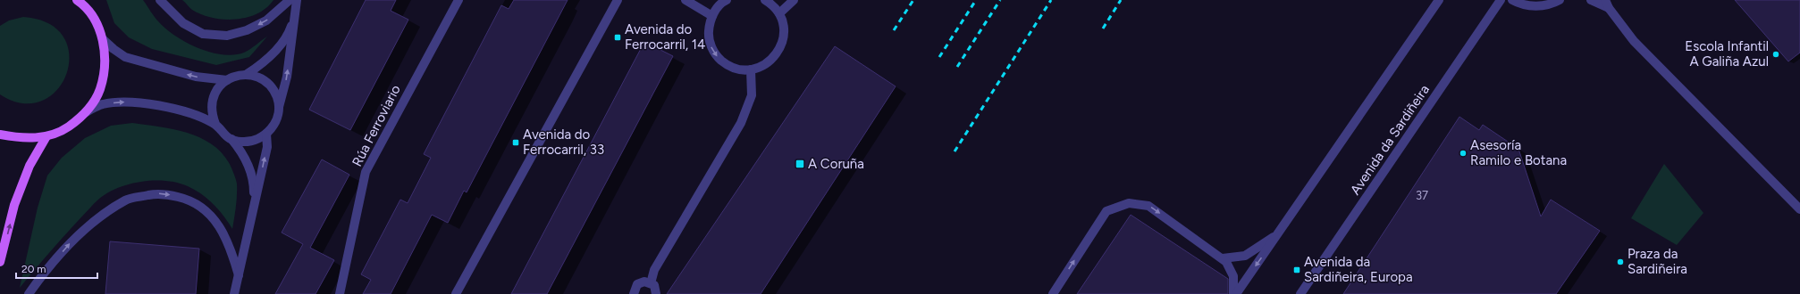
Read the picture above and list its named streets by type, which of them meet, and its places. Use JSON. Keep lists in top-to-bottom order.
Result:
{
  "streets": {
    "street": ["Rúa Ferroviario", "Avenida da Sardiñeira"]
  },
  "places": {
    "transit": [
      "Avenida do Ferrocarril, 14",
      "Avenida do Ferrocarril, 33",
      "A Coruña",
      "Avenida da Sardiñeira, Europa"
    ],
    "other": ["Escola Infantil A Galiña Azul", "Asesoría Ramilo e Botana", "Praza da Sardiñeira"]
  },
  "house_numbers": ["37"],
  "scale_bar": "20 m"
}
